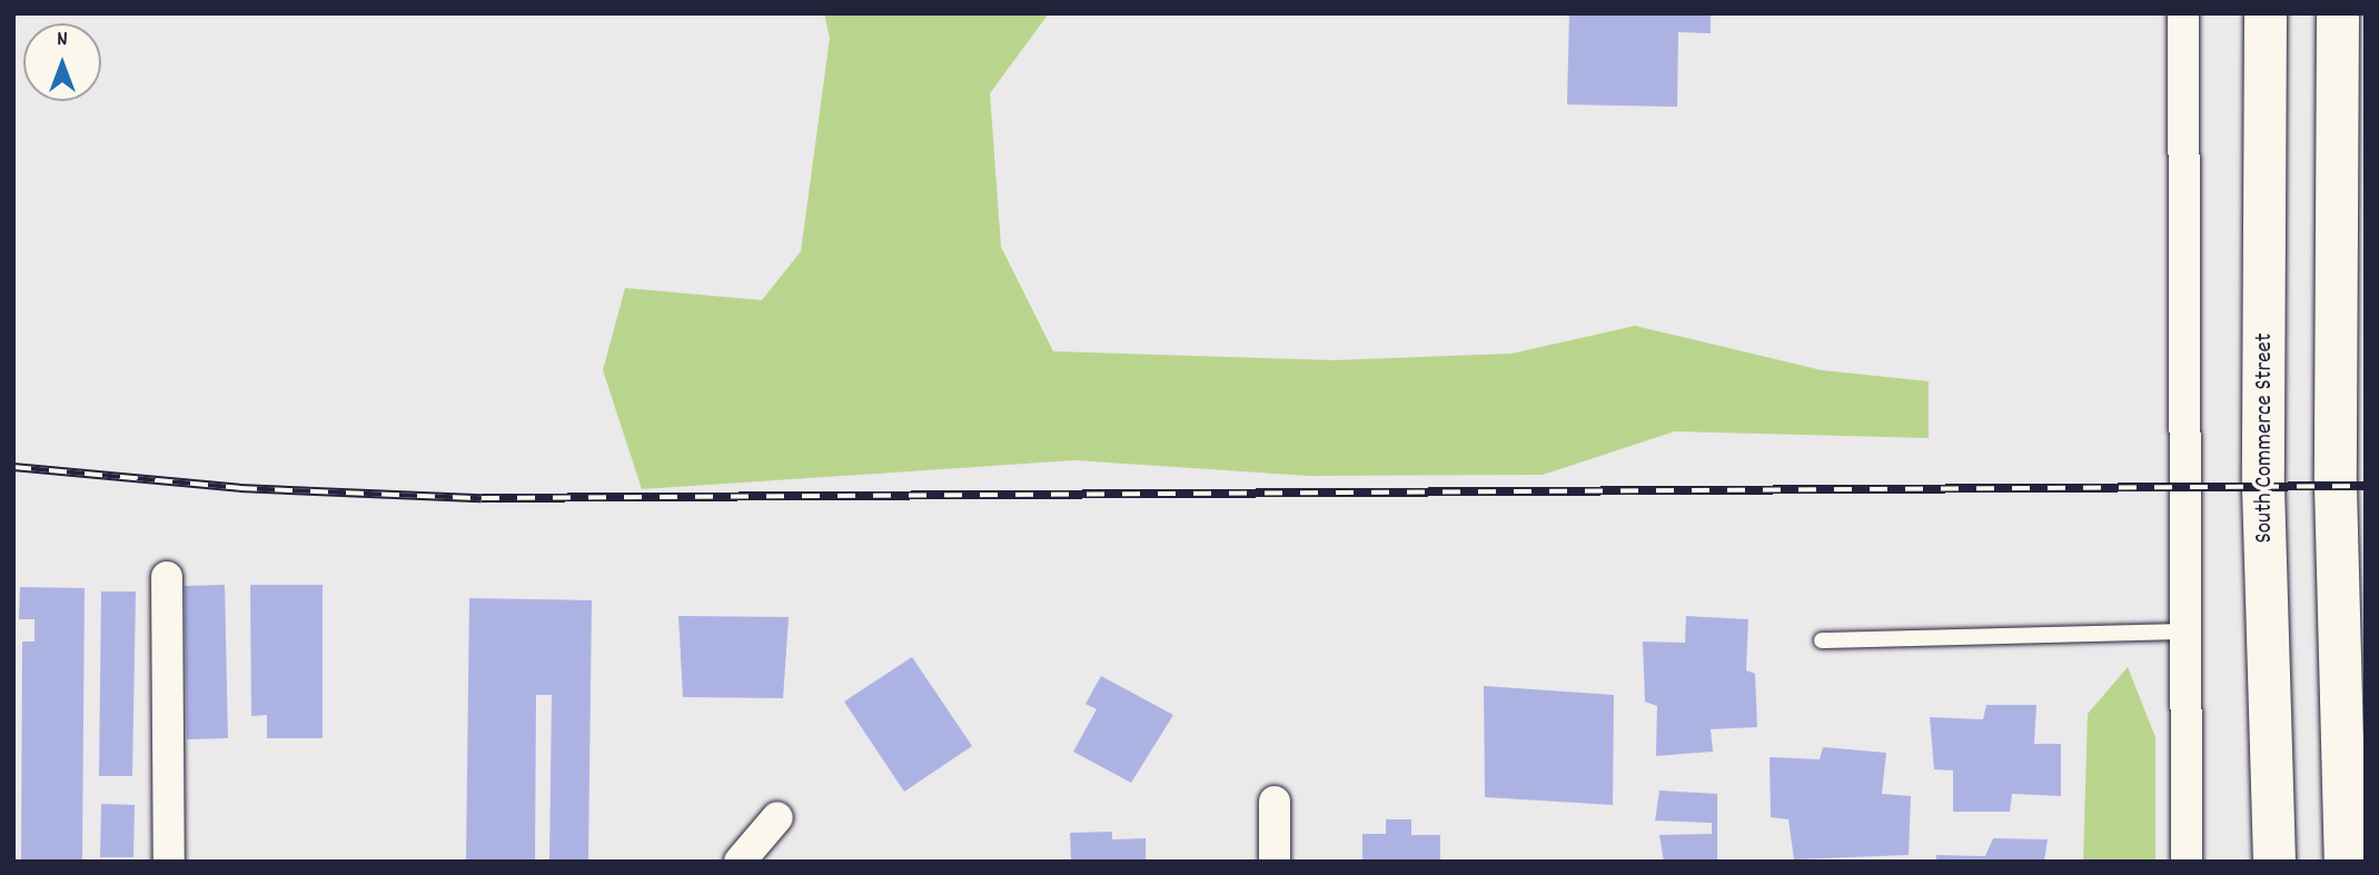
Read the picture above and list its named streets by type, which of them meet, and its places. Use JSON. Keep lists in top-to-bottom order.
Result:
{
  "streets": {
    "main road": ["South Commerce Street"]
  },
  "north": "top"
}
